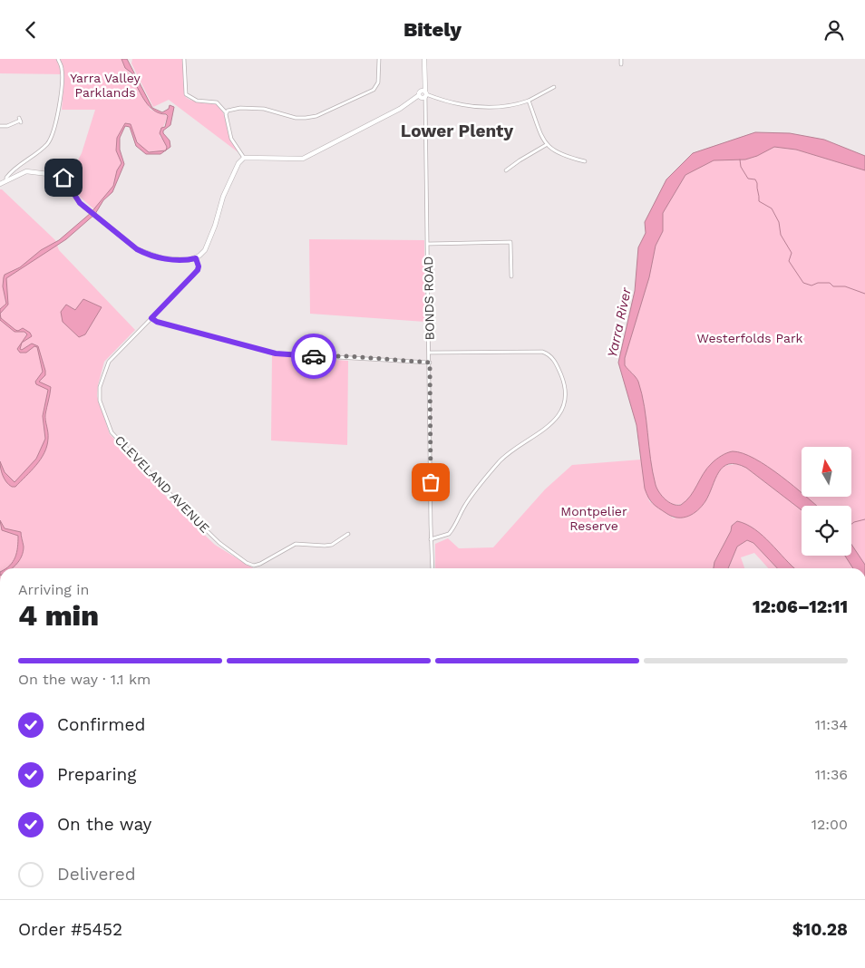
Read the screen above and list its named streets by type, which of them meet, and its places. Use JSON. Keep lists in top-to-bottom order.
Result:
{
  "streets": {
    "street": ["BONDS ROAD", "CLEVELAND AVENUE"]
  },
  "districts": ["Lower Plenty"],
  "water": ["Yarra River"],
  "parks": ["Yarra Valley Parklands", "Westerfolds Park", "Montpelier Reserve"],
  "north": "top",
  "page": {
    "header": "Bitely",
    "heading": ["4 min", "Arriving in", "12:06–12:11"],
    "panel": ["Order #5452", "$10.28"],
    "bar": "On the way · 1.1 km",
    "list": [
      ["Confirmed", "11:34"],
      ["Preparing", "11:36"],
      ["On the way", "12:00"],
      "Delivered"
    ]
  }
}
